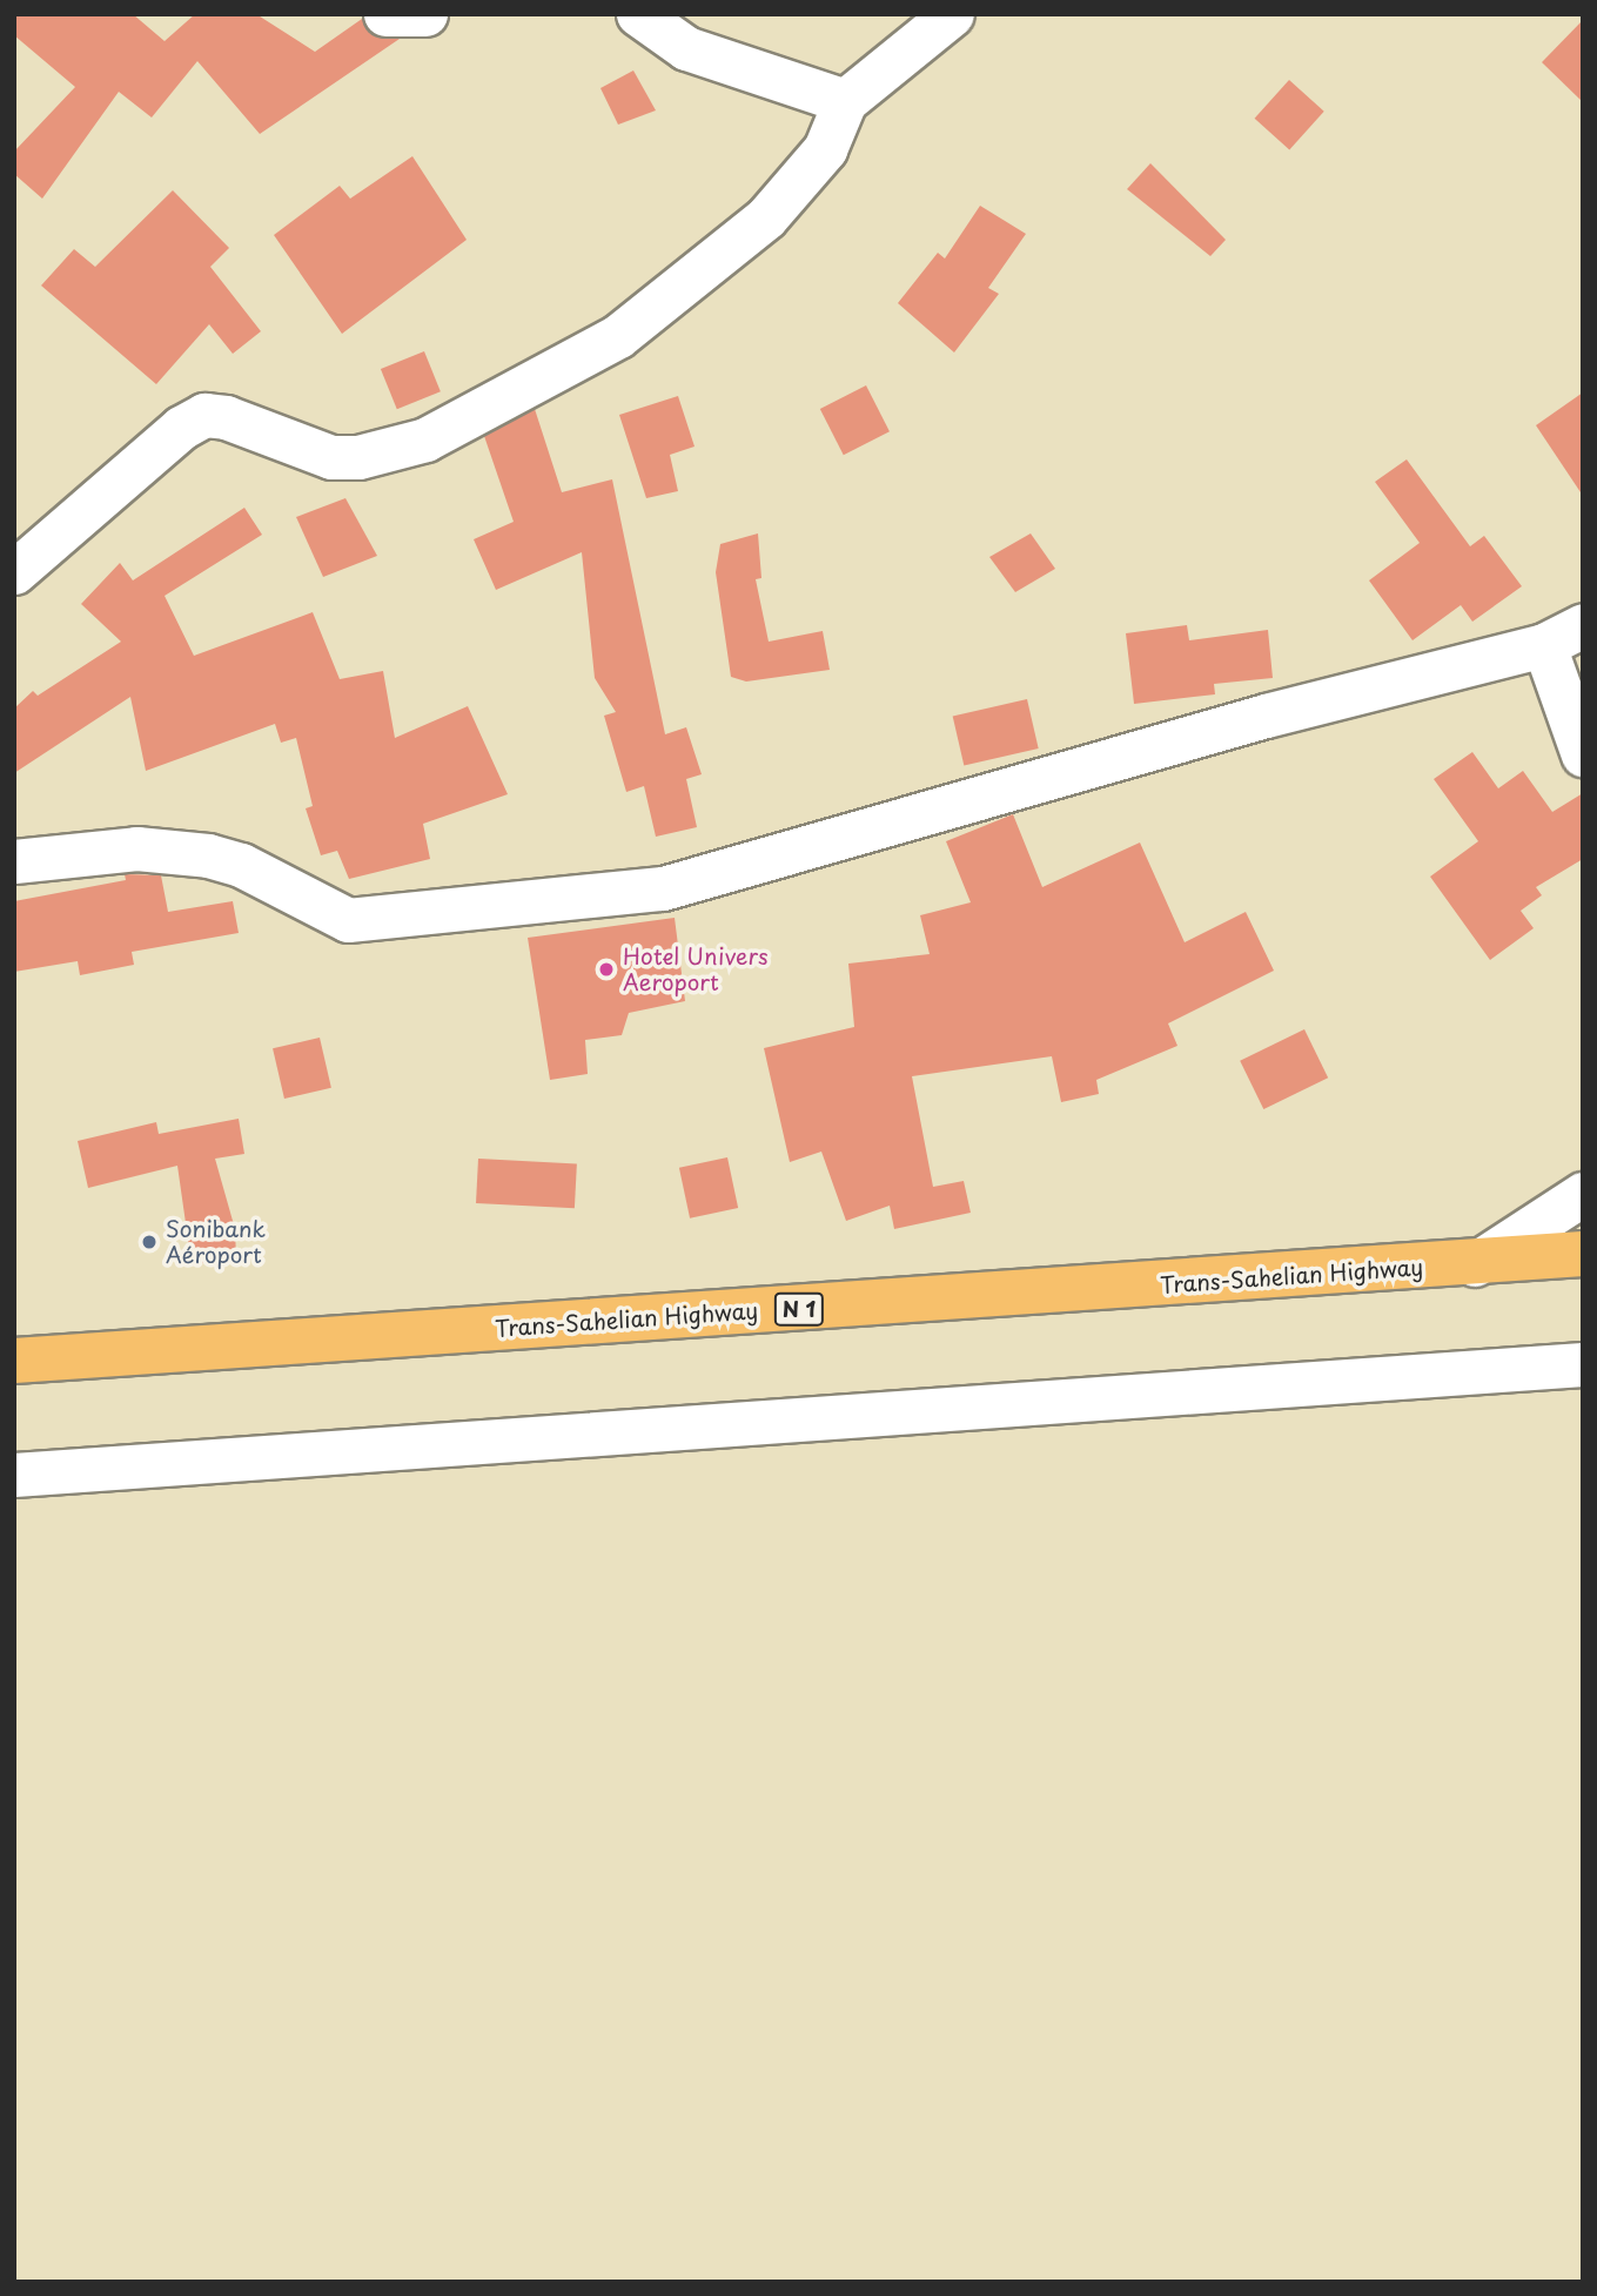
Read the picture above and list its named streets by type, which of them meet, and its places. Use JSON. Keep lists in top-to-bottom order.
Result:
{
  "streets": {
    "highway": ["Trans-Sahelian Highway", "N 1"]
  },
  "places": ["Hotel Univers Aeroport", "Sonibank Aéroport"]
}
